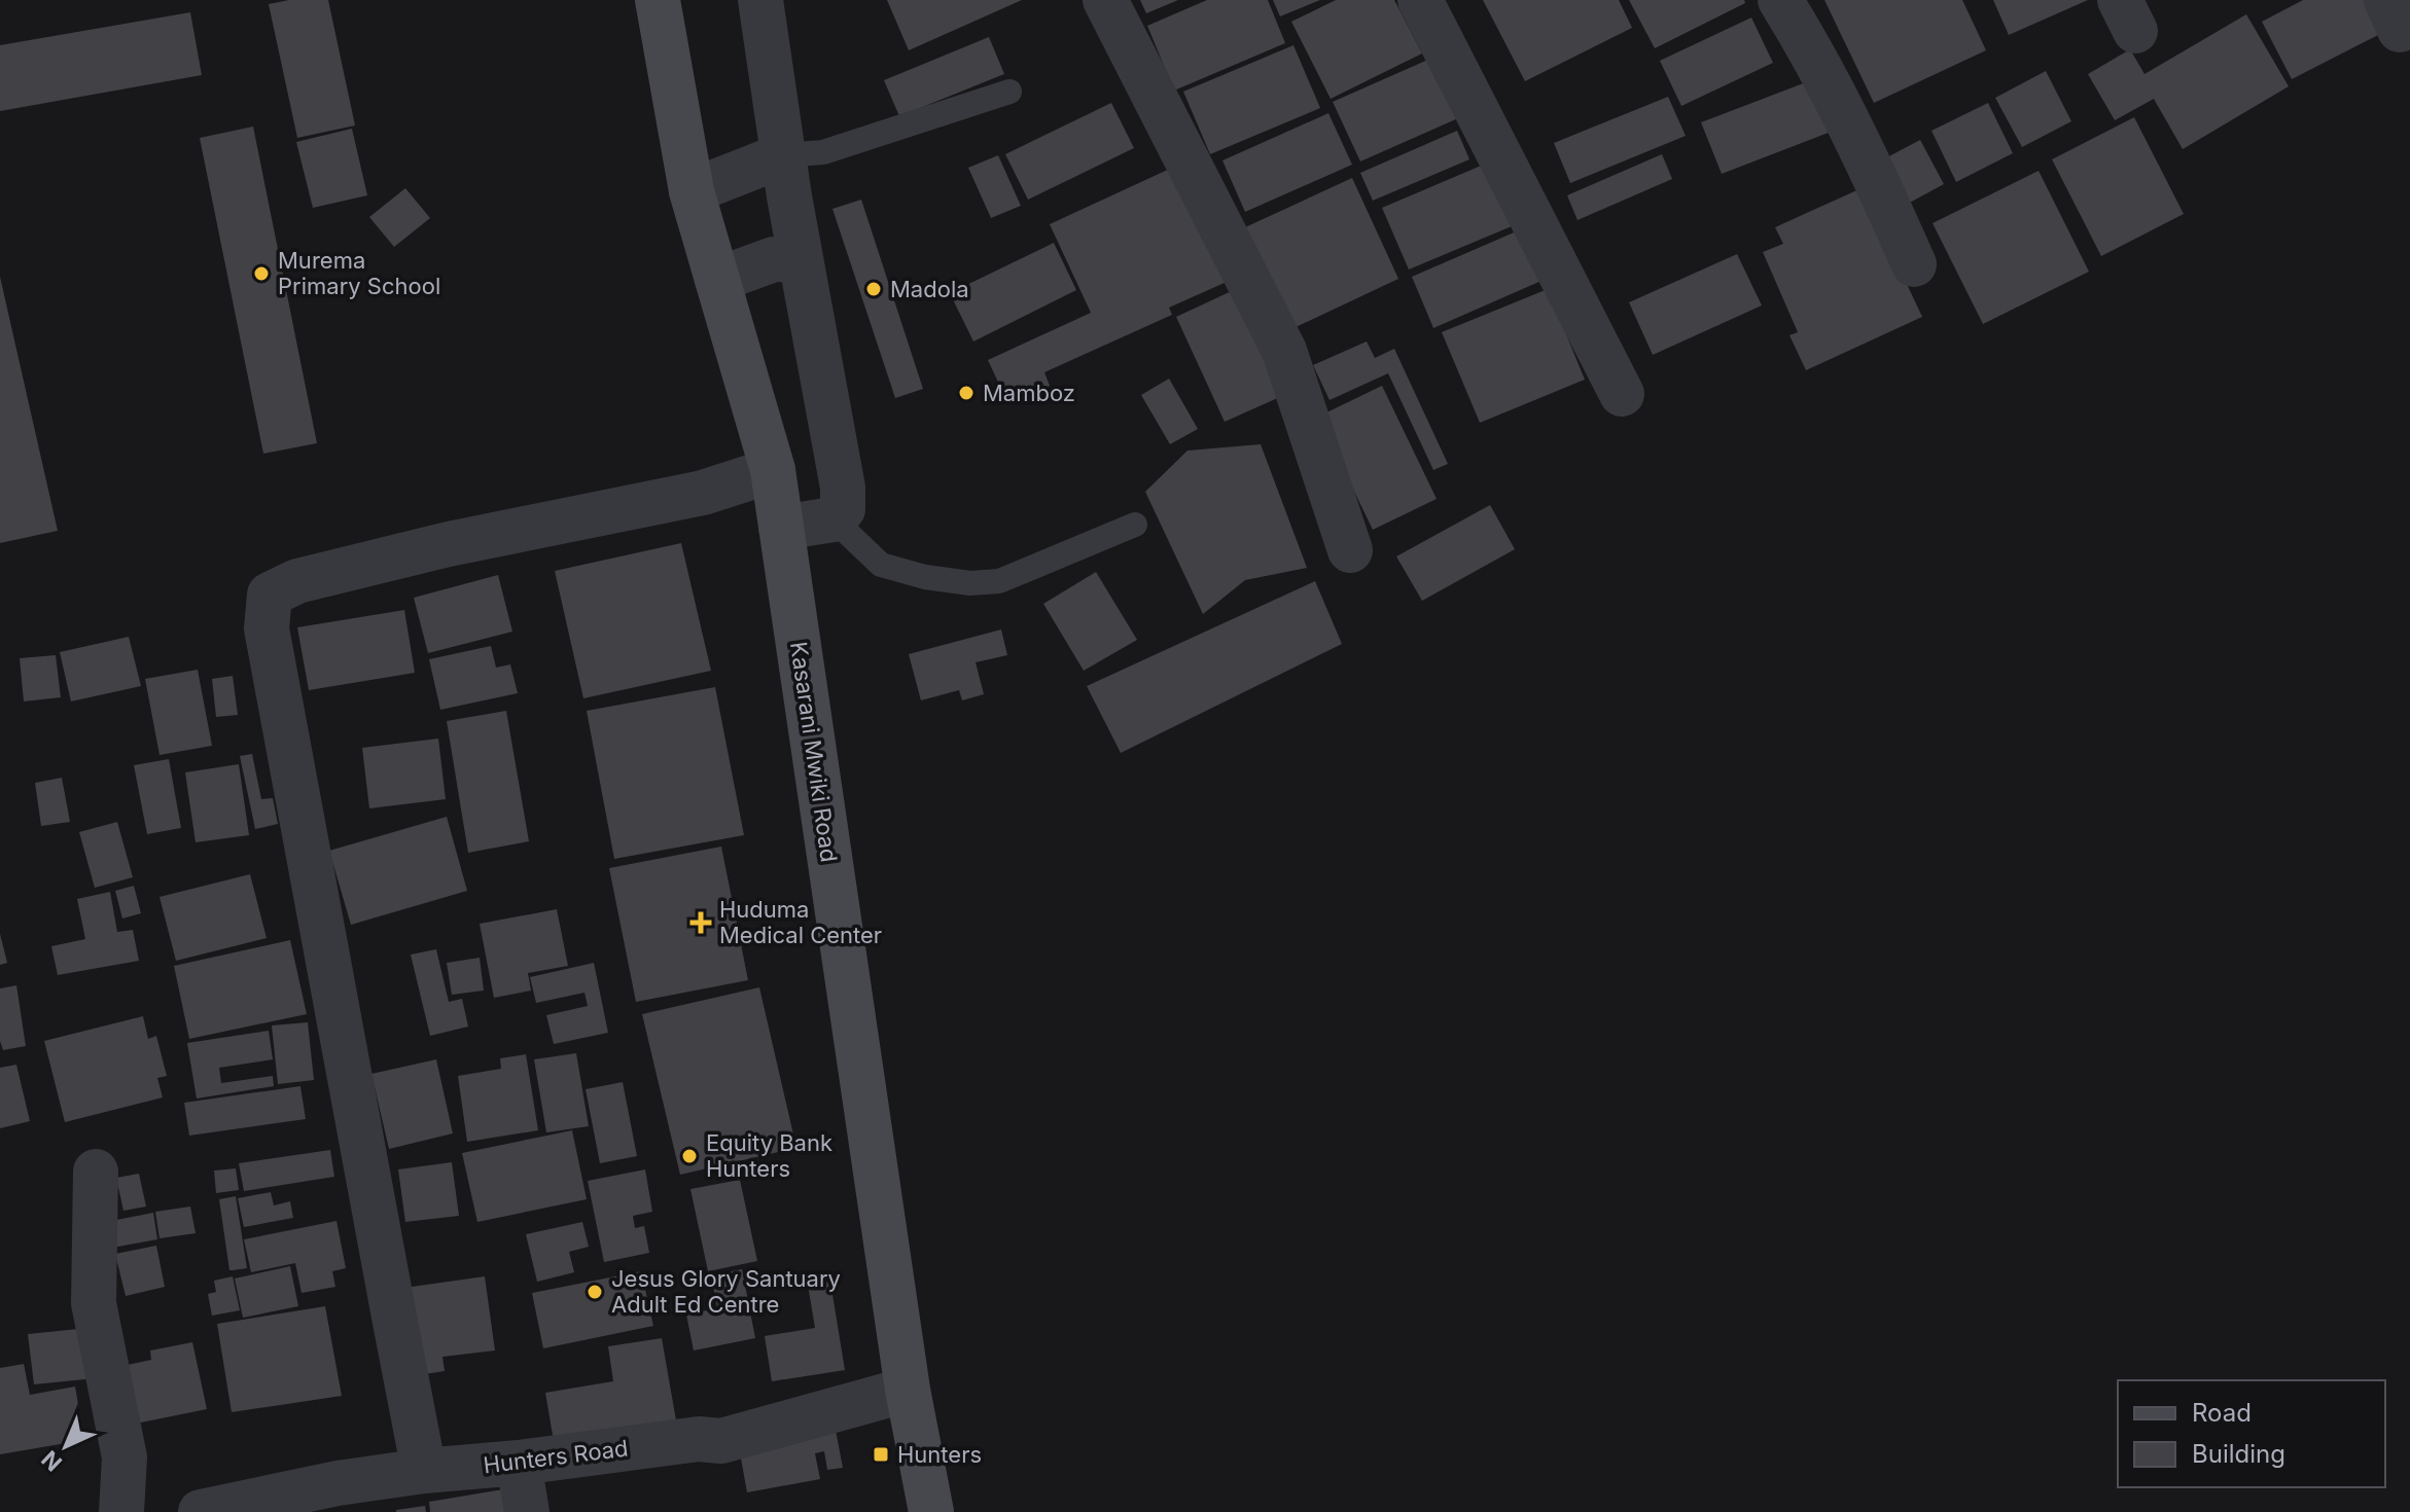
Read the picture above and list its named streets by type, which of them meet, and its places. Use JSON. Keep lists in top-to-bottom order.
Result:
{
  "streets": {
    "main road": ["Kasarani Mwiki Road"],
    "street": ["Hunters Road"]
  },
  "crossings": [
    ["Kasarani Mwiki Road", "Hunters Road"]
  ],
  "places": {
    "other": [
      "Murema Primary School",
      "Madola",
      "Mamboz",
      "Equity Bank Hunters",
      "Jesus Glory Santuary Adult Ed Centre"
    ],
    "health": ["Huduma Medical Center"],
    "transit": ["Hunters"]
  },
  "legend": ["Road", "Building"],
  "north": "bottom left"
}
